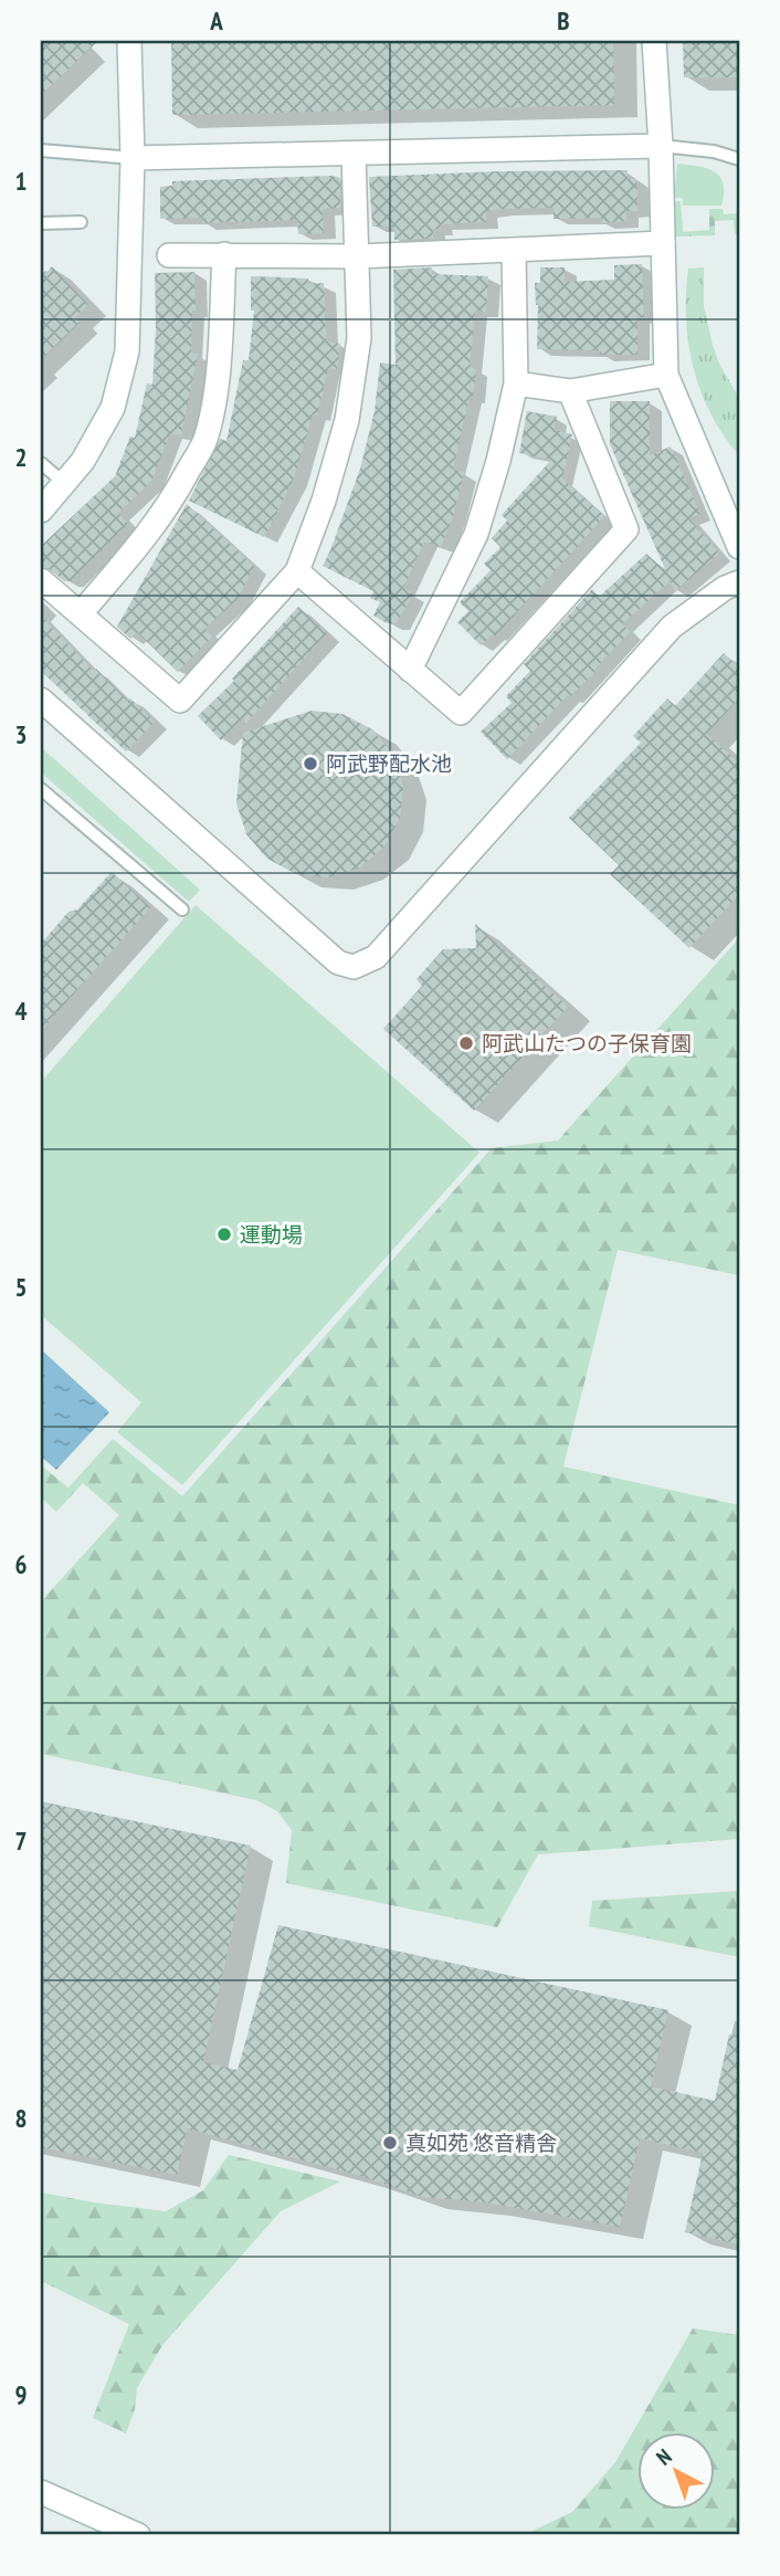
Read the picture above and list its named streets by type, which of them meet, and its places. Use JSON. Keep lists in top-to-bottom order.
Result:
{
  "places": [
    "阿武野配水池",
    "阿武山たつの子保育園",
    "運動場",
    "真如苑 悠音精舎"
  ],
  "north": "top left",
  "grid": {
    "columns": ["A", "B"],
    "rows": [
      "1",
      "2",
      "3",
      "4",
      "5",
      "6",
      "7",
      "8",
      "9"
    ]
  }
}
